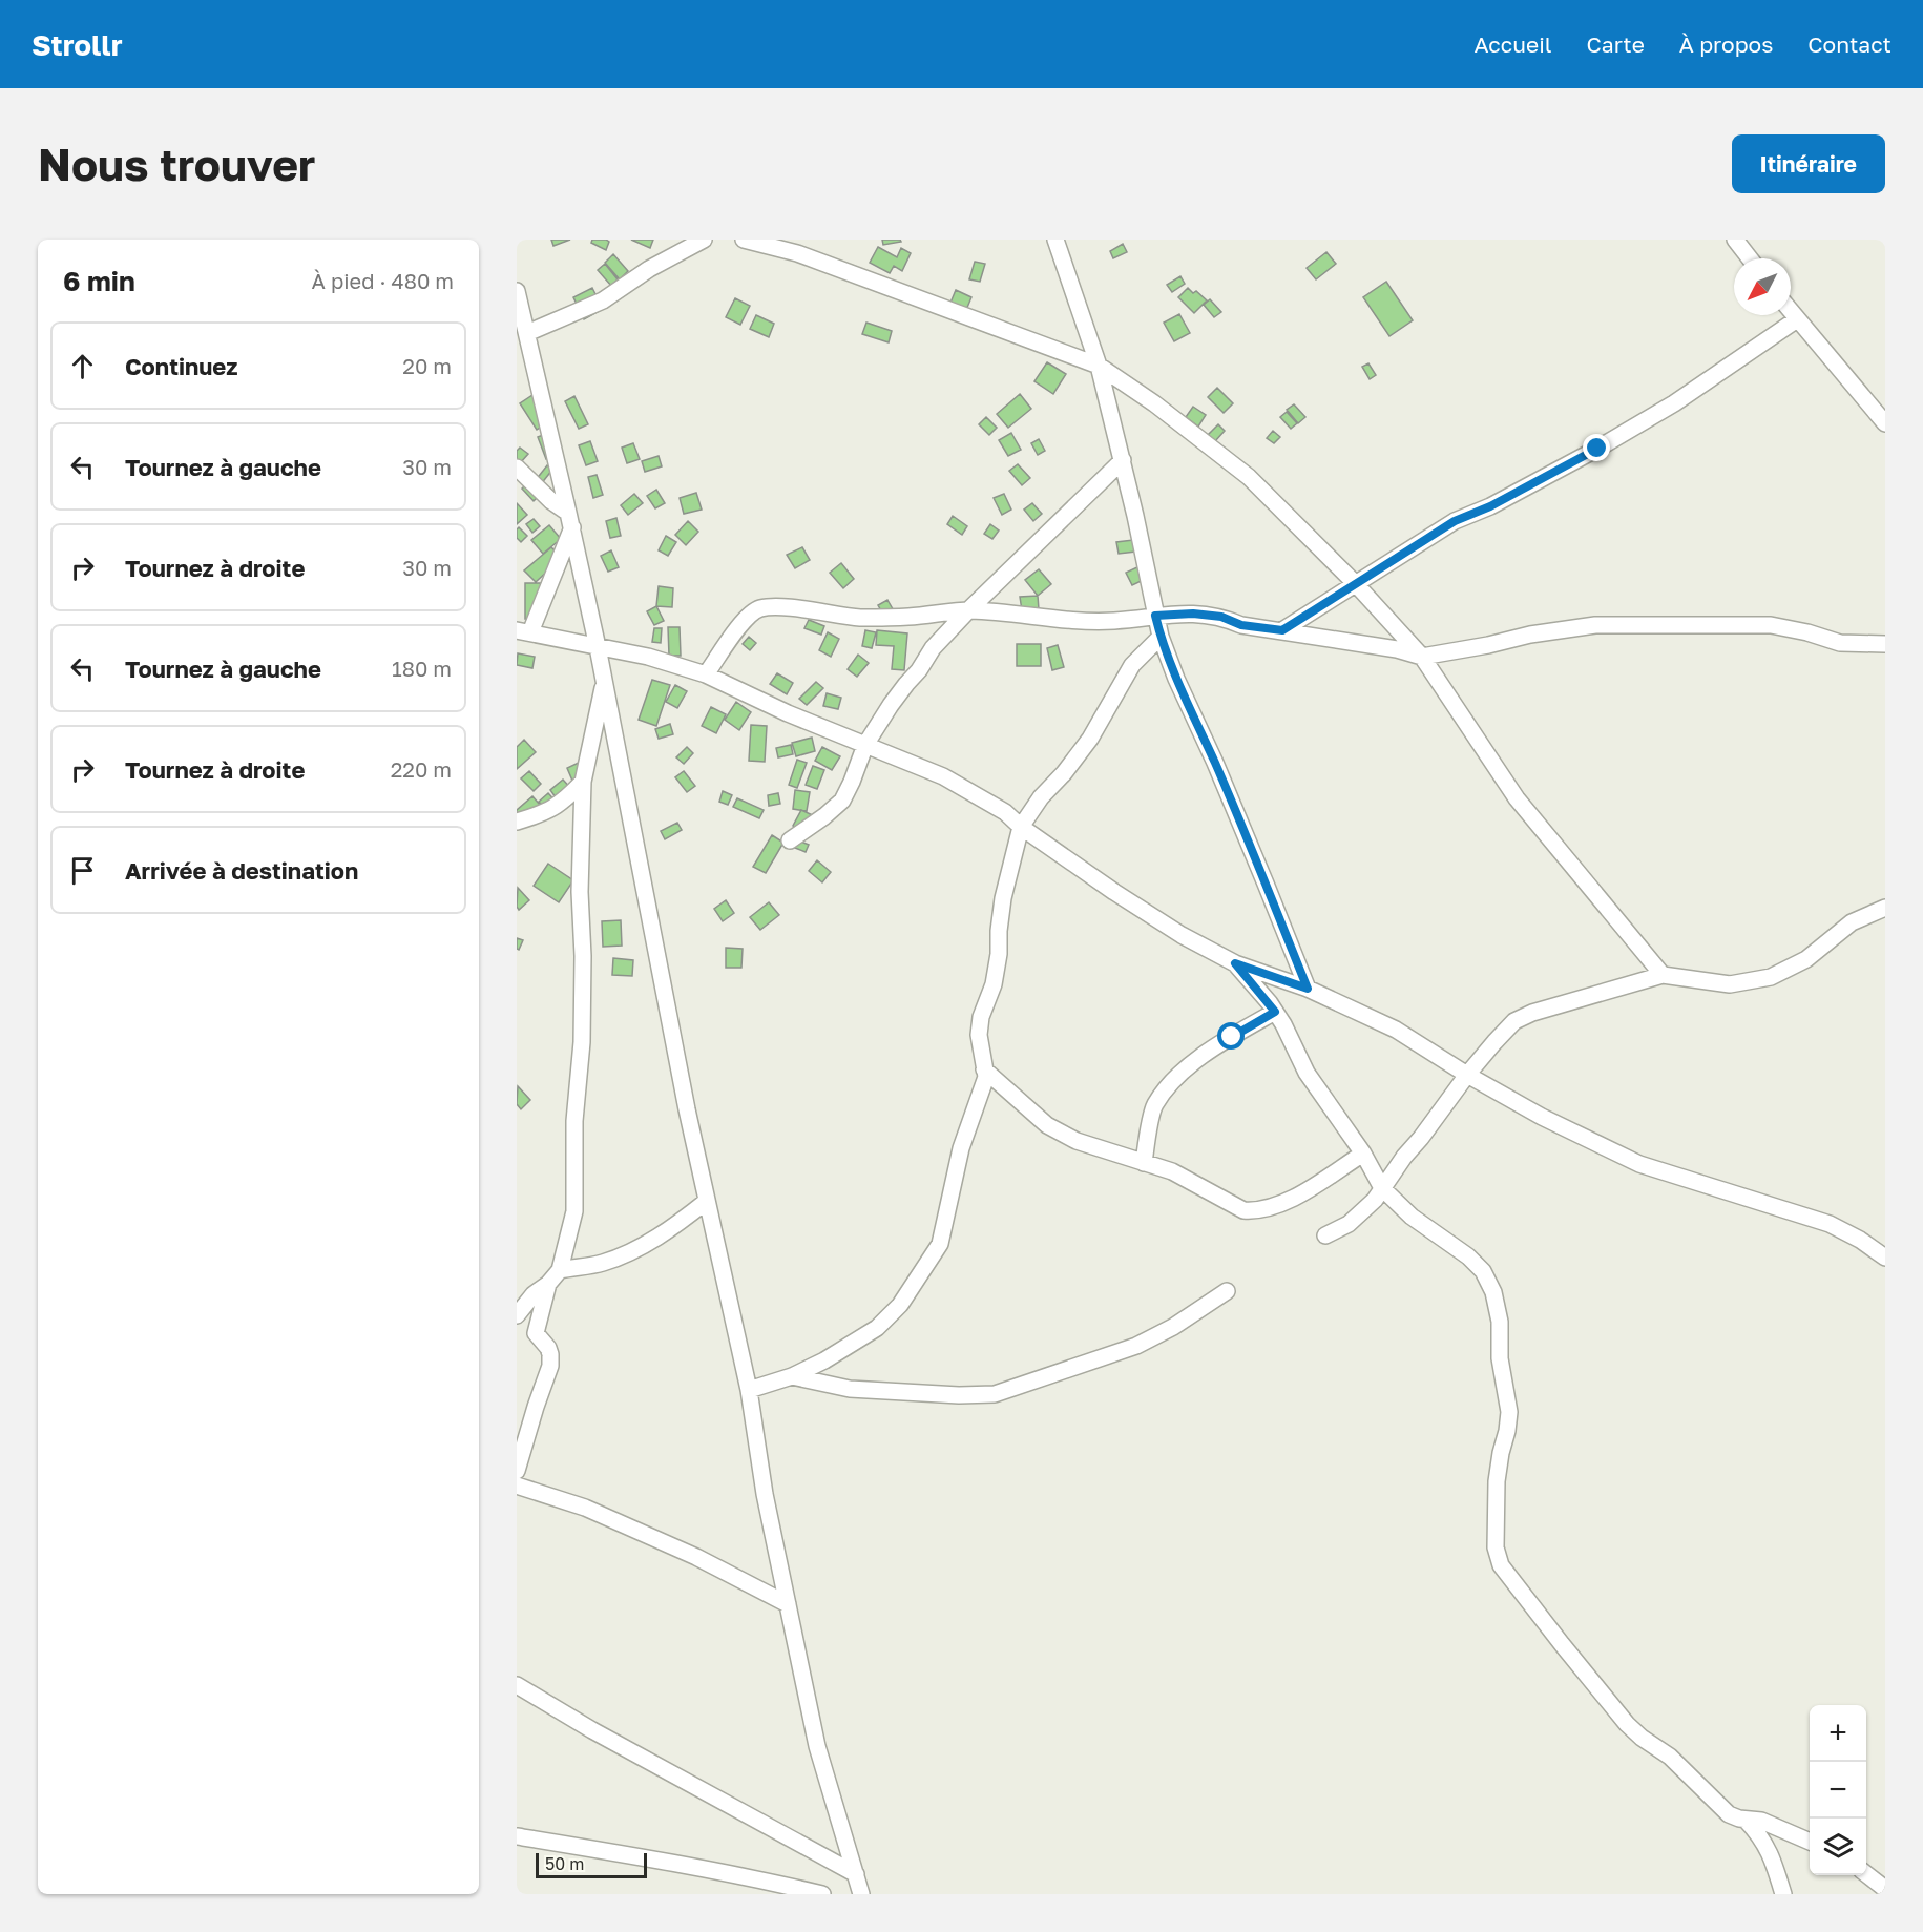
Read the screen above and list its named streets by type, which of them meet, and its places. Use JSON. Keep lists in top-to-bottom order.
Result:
{
  "scale_bar": "50 m",
  "north": "bottom left",
  "page": {
    "header": "Strollr",
    "nav": [
      "Accueil",
      "Carte",
      "À propos",
      "Contact"
    ],
    "buttons": "Itinéraire",
    "title": "Nous trouver",
    "heading": ["6 min", "À pied · 480 m"],
    "list": [
      ["Continuez", "20 m"],
      ["Tournez à gauche", "30 m"],
      ["Tournez à droite", "30 m"],
      ["Tournez à gauche", "180 m"],
      ["Tournez à droite", "220 m"],
      "Arrivée à destination"
    ],
    "map_buttons": ["+", "−"],
    "scale": "50 m"
  }
}
